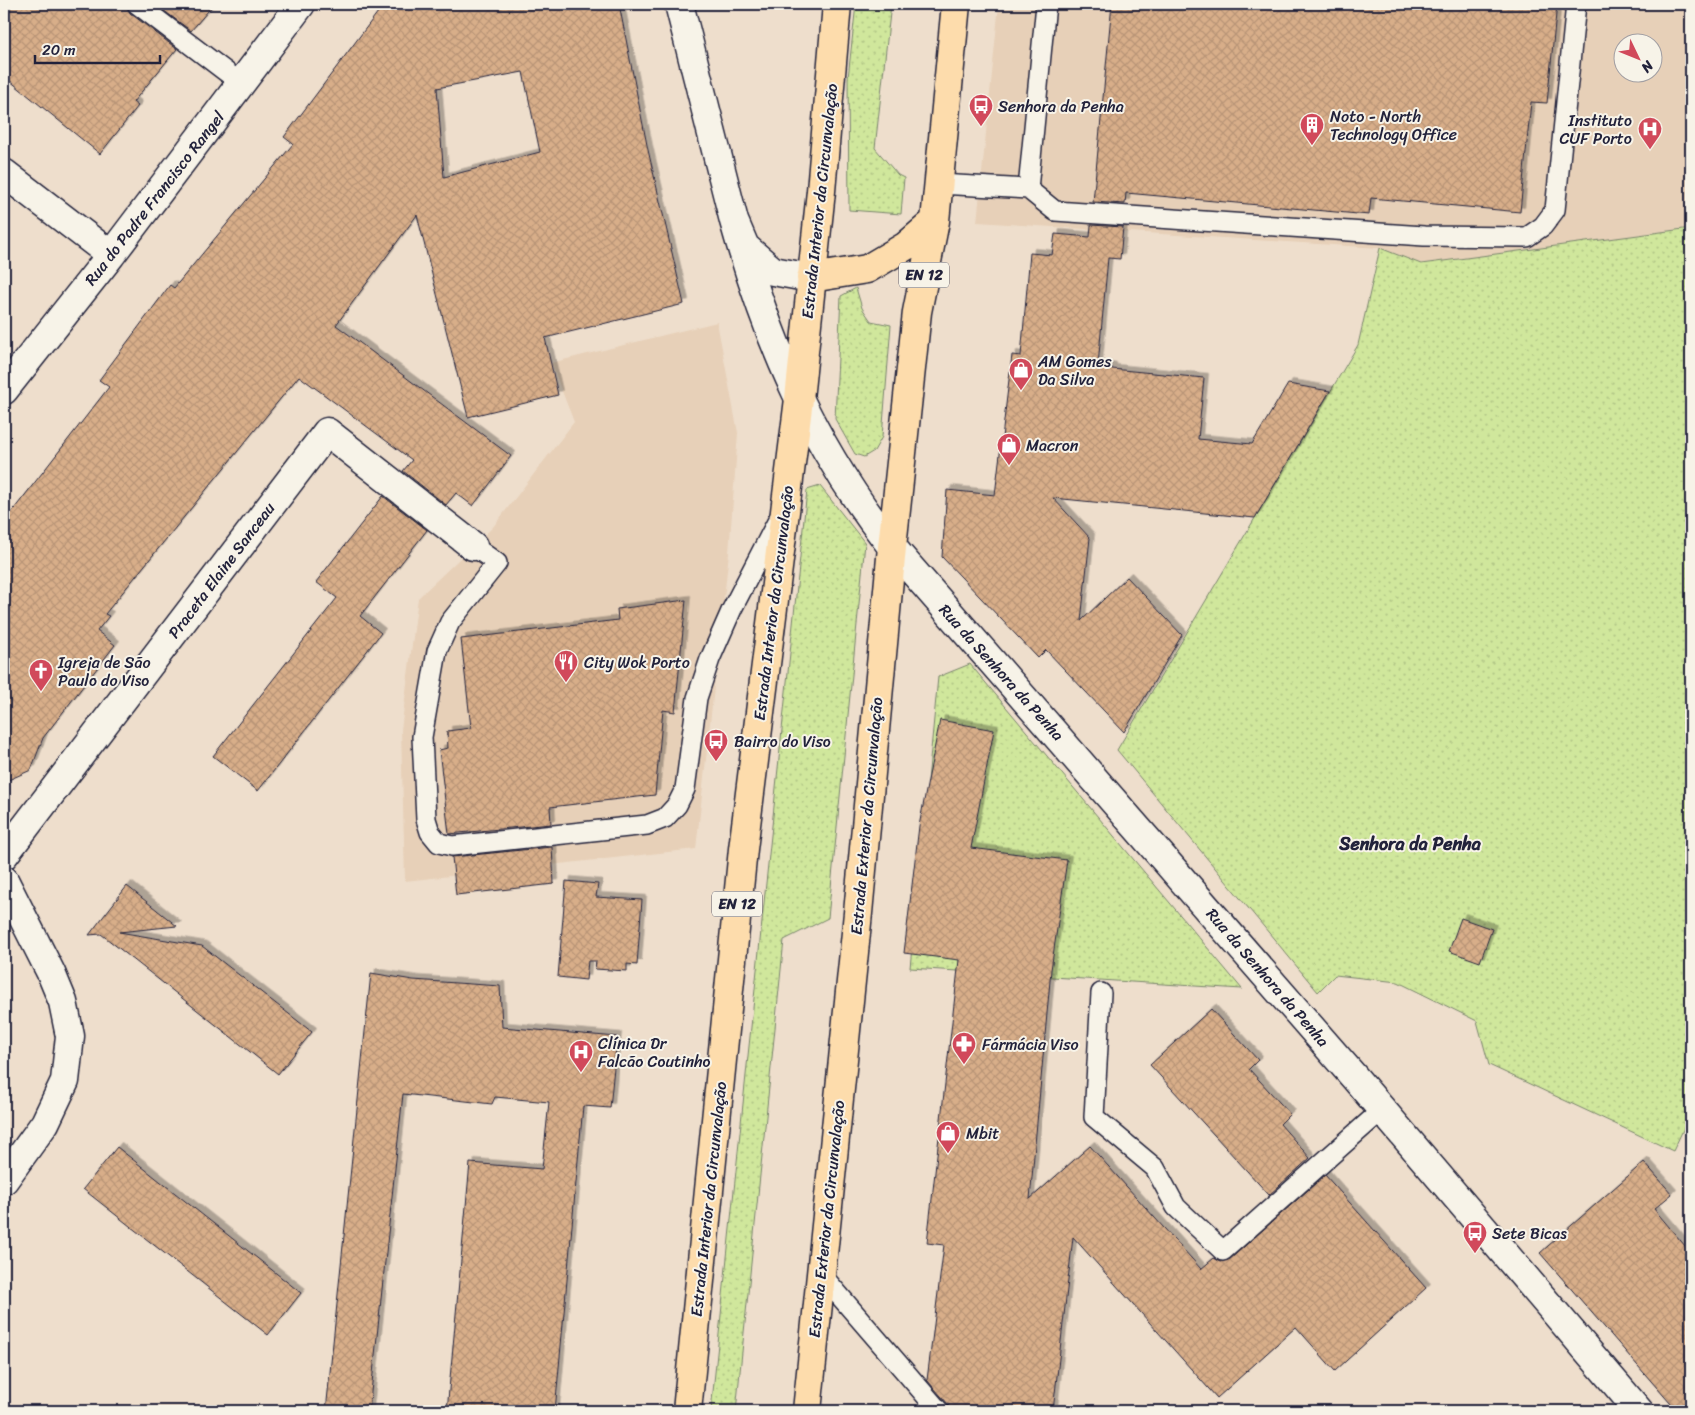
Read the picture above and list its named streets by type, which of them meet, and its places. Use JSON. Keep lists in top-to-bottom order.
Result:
{
  "streets": {
    "main road": ["Estrada Interior da Circunvalação", "EN 12", "Estrada Exterior da Circunvalação"],
    "street": ["Rua do Padre Francisco Rangel", "Praceta Elaine Sanceau", "Rua da Senhora da Penha"]
  },
  "crossings": [
    ["Estrada Interior da Circunvalação", "Rua da Senhora da Penha"],
    ["Rua da Senhora da Penha", "Estrada Exterior da Circunvalação"]
  ],
  "districts": ["Senhora da Penha"],
  "places": {
    "bus stop": ["Senhora da Penha", "Bairro do Viso", "Sete Bicas"],
    "building": ["Noto - North Technology Office"],
    "hospital": ["Instituto CUF Porto", "Clínica Dr Falcão Coutinho"],
    "shop": ["AM Gomes Da Silva", "Macron", "Mbit"],
    "restaurant": ["City Wok Porto"],
    "church": ["Igreja de São Paulo do Viso"],
    "pharmacy": ["Fármácia Viso"]
  },
  "scale_bar": "20 m",
  "north": "bottom right"
}
